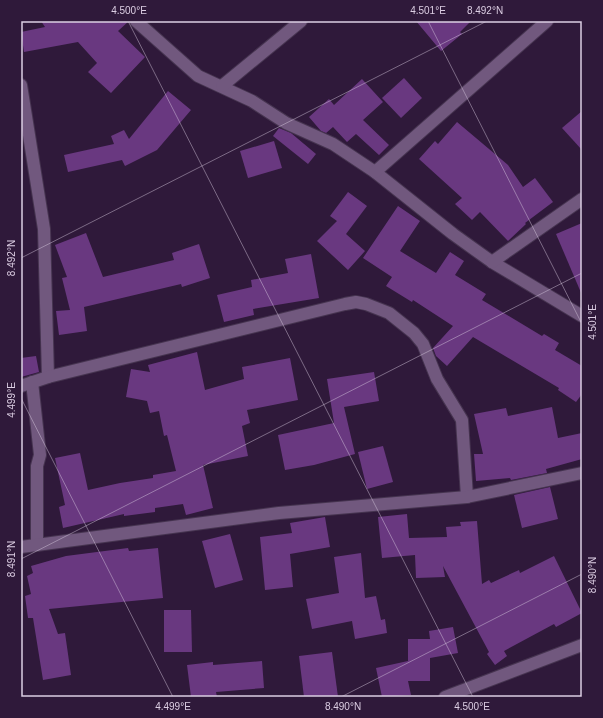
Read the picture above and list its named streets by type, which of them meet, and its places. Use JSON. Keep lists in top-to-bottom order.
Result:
{
  "coordinates": [
    "4.500°E",
    "4.501°E",
    "8.492°N",
    "4.499°E",
    "8.491°N",
    "8.490°N"
  ]
}
